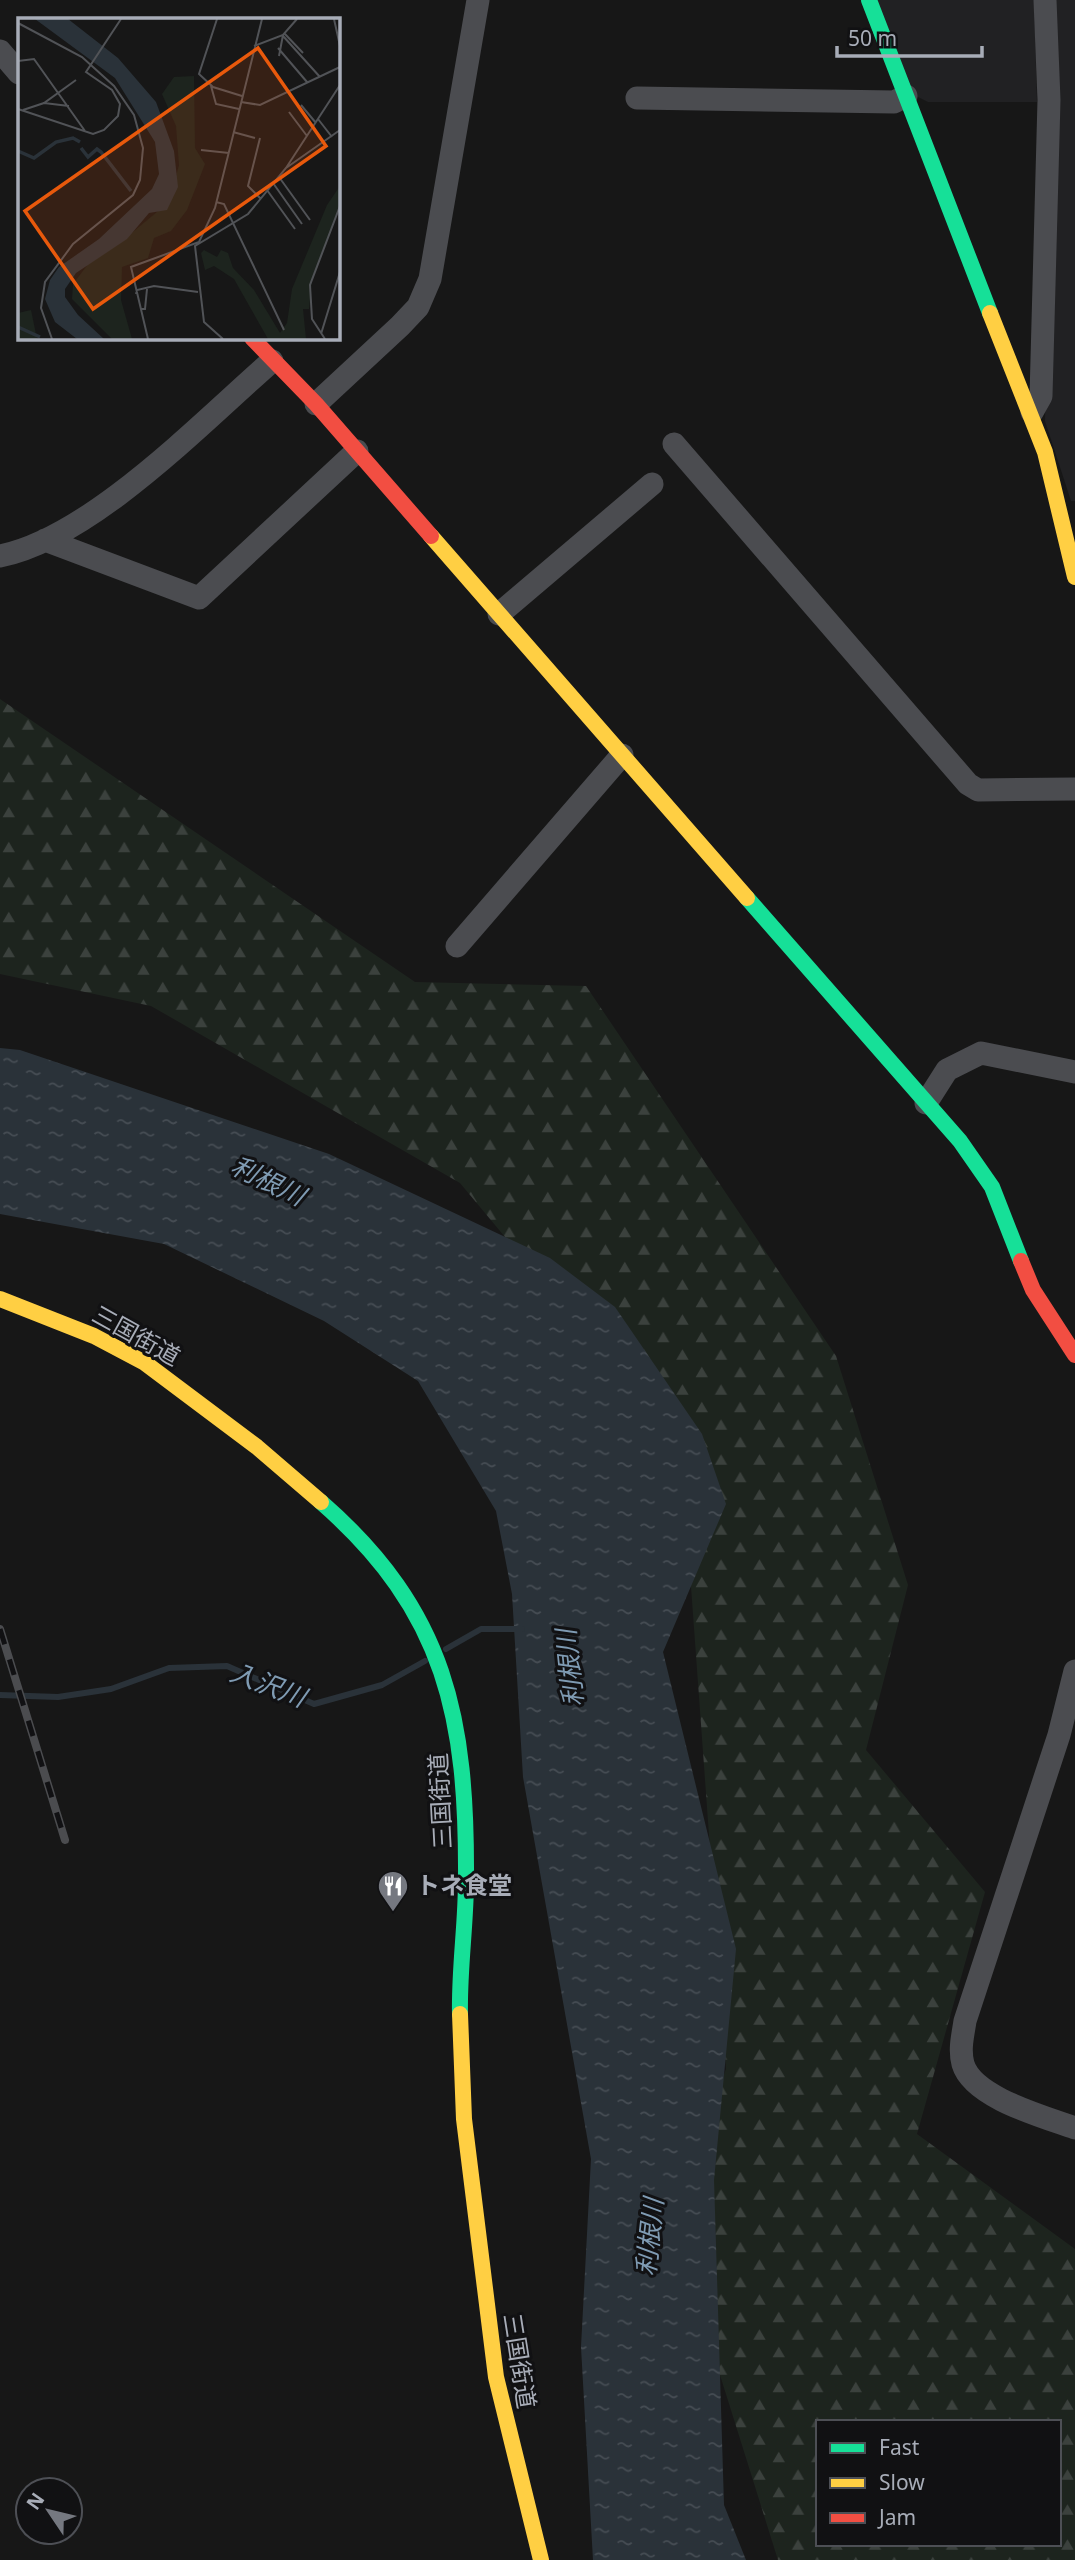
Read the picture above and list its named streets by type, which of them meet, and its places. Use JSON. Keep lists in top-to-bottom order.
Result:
{
  "streets": {
    "main road": ["三国街道"]
  },
  "water": ["利根川", "入沢川"],
  "places": {
    "restaurant": ["トネ食堂"]
  },
  "legend": ["Fast", "Slow", "Jam"],
  "scale_bar": "50 m",
  "north": "top left"
}
